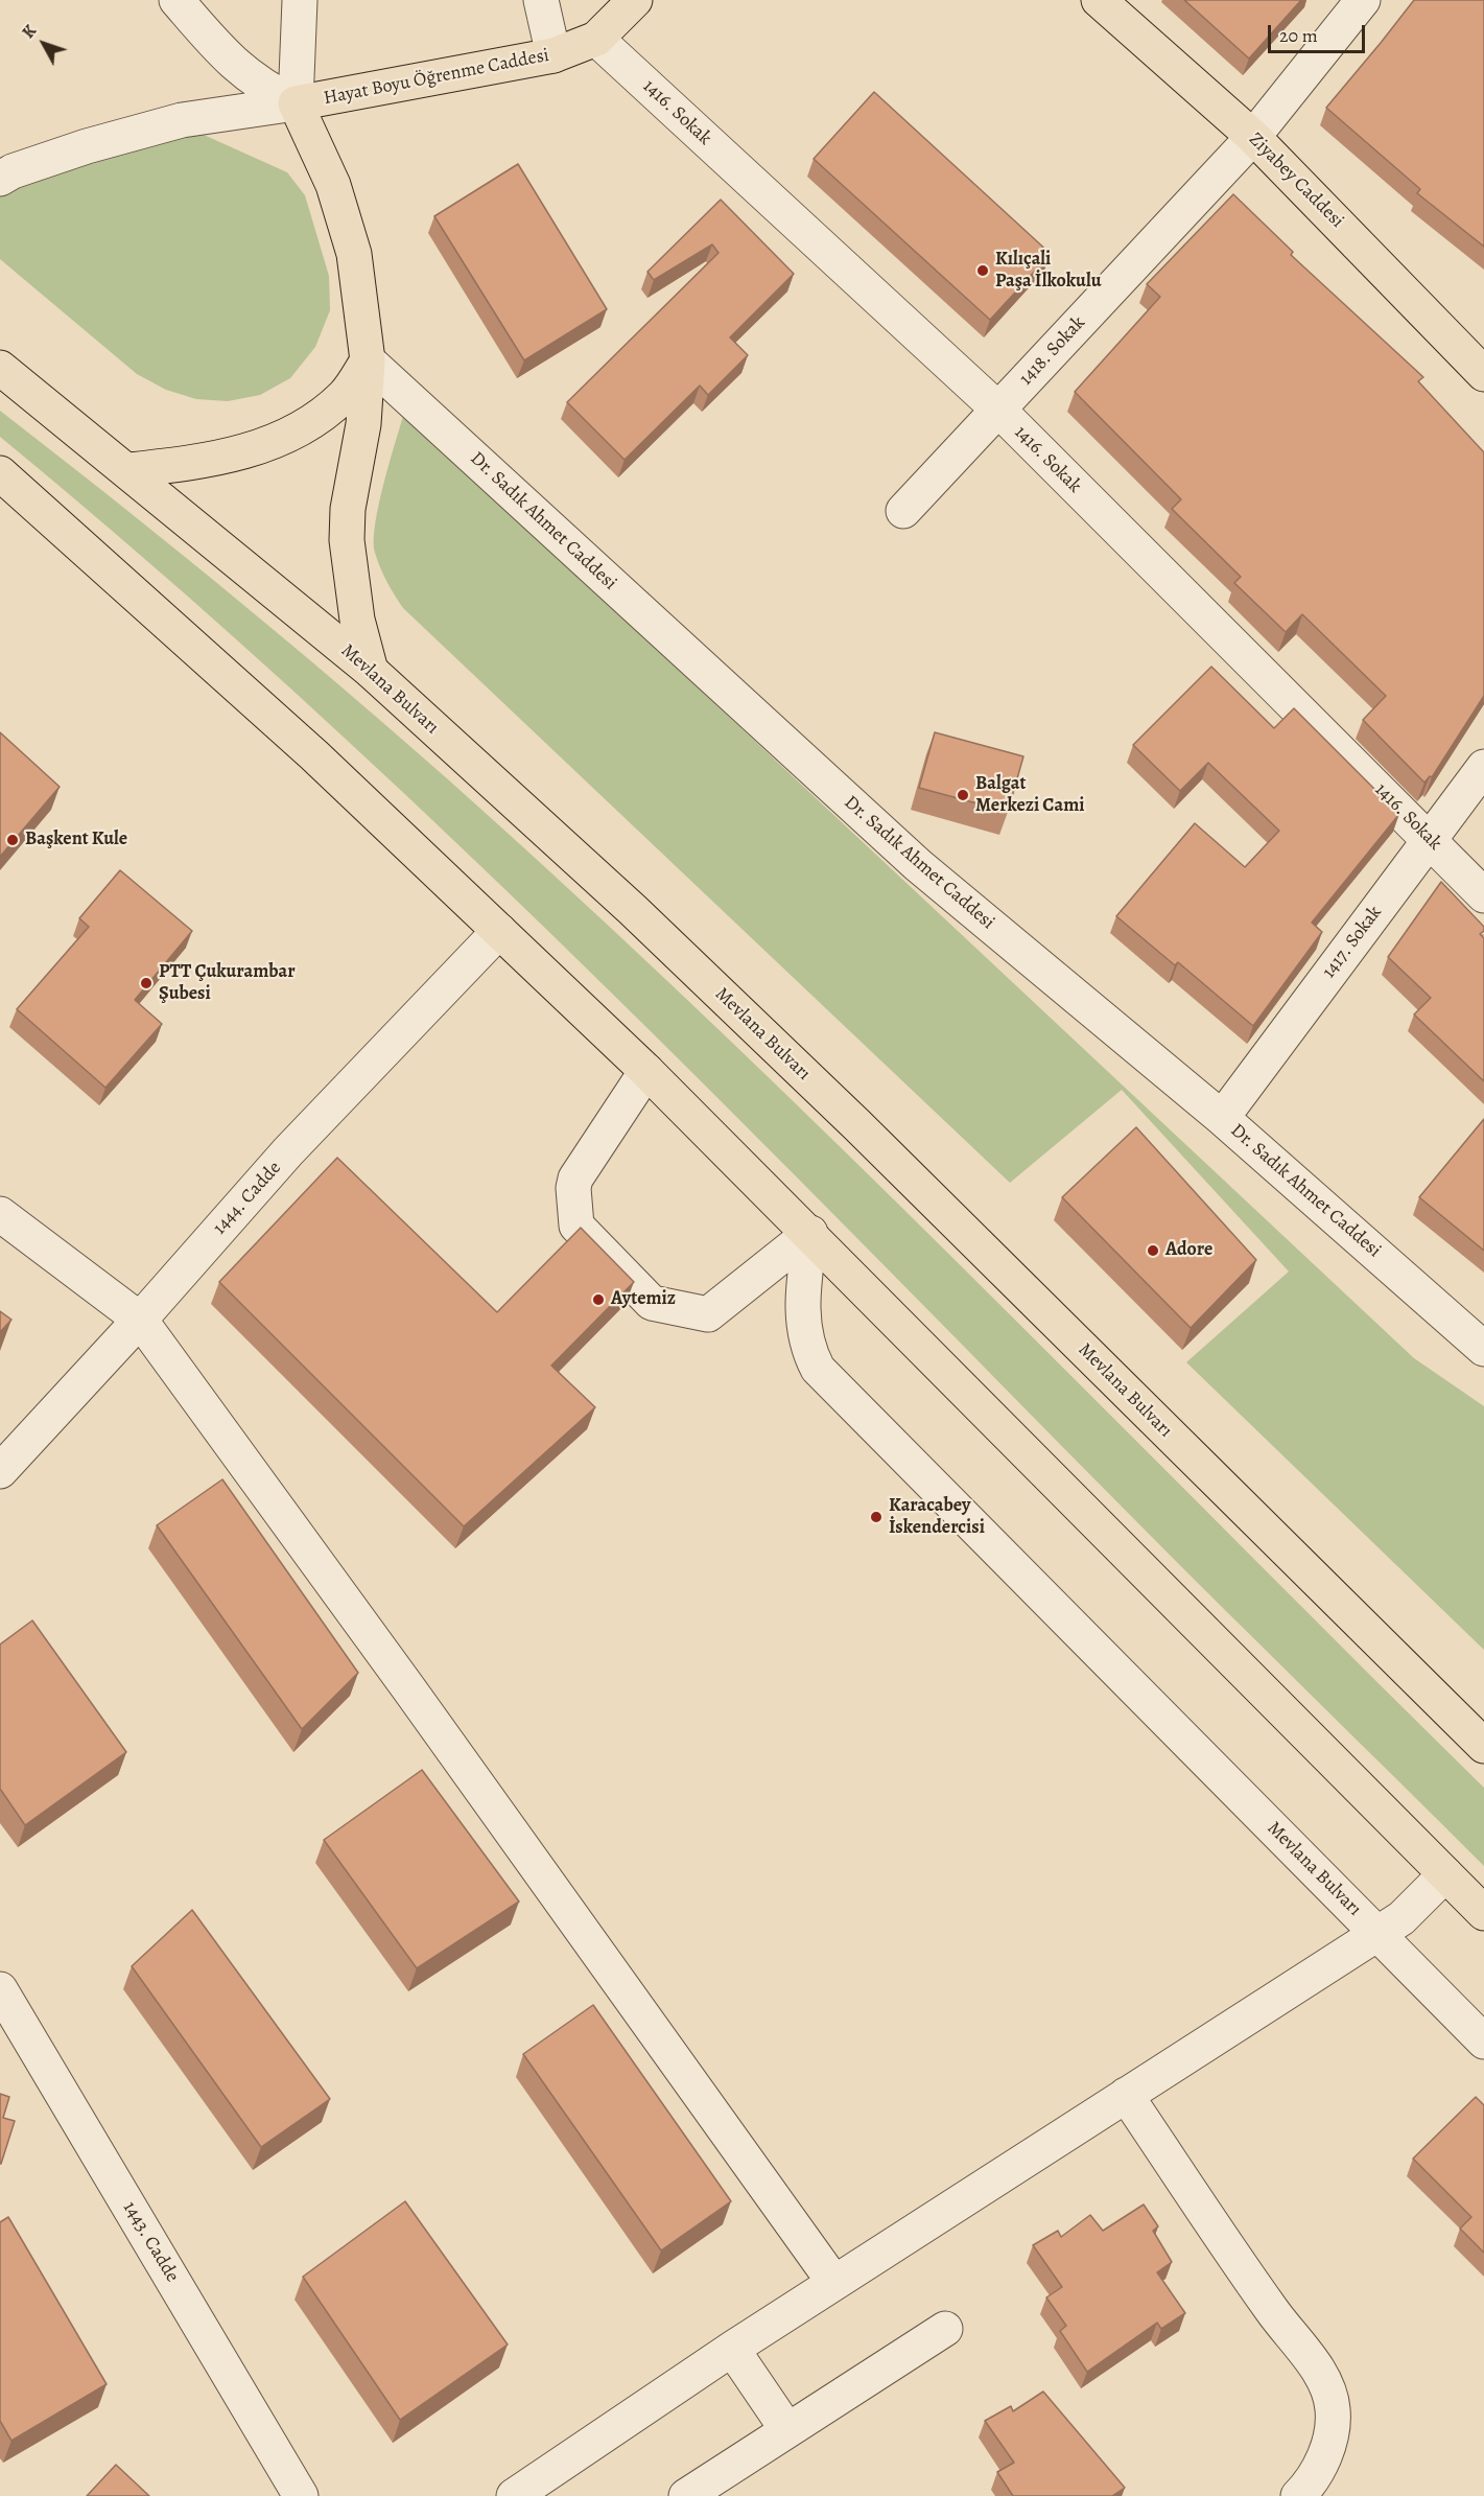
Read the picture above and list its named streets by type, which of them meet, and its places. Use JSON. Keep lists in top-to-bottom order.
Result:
{
  "streets": {
    "main road": ["Hayat Boyu Öğrenme Caddesi", "Ziyabey Caddesi", "Mevlana Bulvarı"],
    "street": [
      "1416. Sokak",
      "1418. Sokak",
      "Dr. Sadık Ahmet Caddesi",
      "1417. Sokak",
      "1444. Cadde",
      "1443. Cadde"
    ]
  },
  "crossings": [
    ["Hayat Boyu Öğrenme Caddesi", "1416. Sokak"],
    ["1416. Sokak", "1418. Sokak"],
    ["1416. Sokak", "1417. Sokak"],
    ["Ziyabey Caddesi", "1418. Sokak"],
    ["Dr. Sadık Ahmet Caddesi", "1417. Sokak"]
  ],
  "places": [
    "Kılıçali Paşa İlkokulu",
    "Balgat Merkezi Cami",
    "Başkent Kule",
    "PTT Çukurambar Şubesi",
    "Adore",
    "Aytemiz",
    "Karacabey İskendercisi"
  ],
  "scale_bar": "20 m",
  "north": "top left"
}
